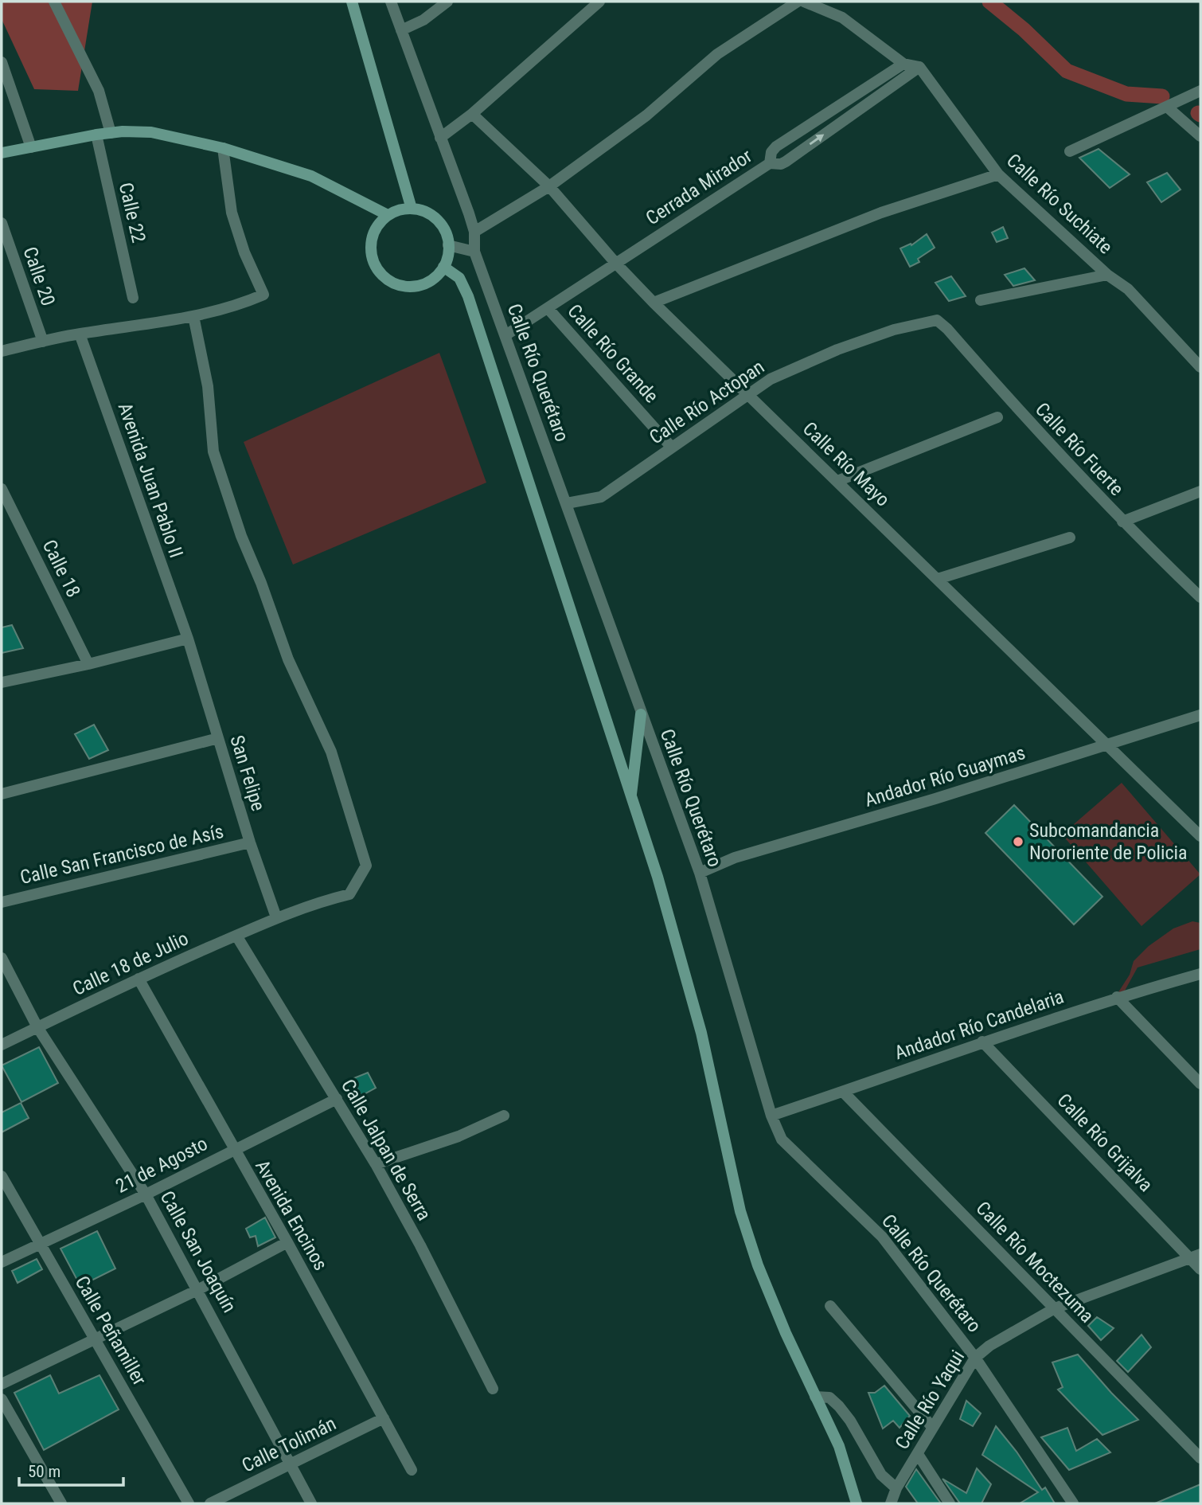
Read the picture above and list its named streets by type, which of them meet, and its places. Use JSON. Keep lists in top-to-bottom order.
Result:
{
  "streets": {
    "main road": ["Calle Río Querétaro"],
    "street": [
      "Cerrada Mirador",
      "Calle Río Suchiate",
      "Calle 22",
      "Calle 20",
      "Calle Río Grande",
      "Calle Río Actopan",
      "Calle Río Fuerte",
      "Calle Río Mayo",
      "Avenida Juan Pablo II",
      "Calle 18",
      "San Felipe",
      "Andador Río Guaymas",
      "Calle San Francisco de Asís",
      "Calle 18 de Julio",
      "Andador Río Candelaria",
      "Calle Río Grijalva",
      "Calle Jalpan de Serra",
      "21 de Agosto",
      "Avenida Encinos",
      "Calle San Joaquín",
      "Calle Río Moctezuma",
      "Calle Peñamiller",
      "Calle Río Yaqui",
      "Calle Tolimán"
    ]
  },
  "crossings": [
    ["Cerrada Mirador", "Calle Río Grande"],
    ["Cerrada Mirador", "Calle Río Querétaro"],
    ["Cerrada Mirador", "Calle Río Mayo"],
    ["Calle Río Grande", "Calle Río Actopan"],
    ["Calle Río Querétaro", "Calle Río Actopan"],
    ["Calle Río Querétaro", "Andador Río Guaymas"],
    ["Calle Río Querétaro", "Andador Río Candelaria"],
    ["Calle Río Querétaro", "Calle Río Yaqui"],
    ["Calle Río Actopan", "Calle Río Fuerte"],
    ["Calle Río Actopan", "Calle Río Mayo"],
    ["Calle Río Mayo", "Andador Río Guaymas"],
    ["Avenida Juan Pablo II", "San Felipe"],
    ["San Felipe", "Calle San Francisco de Asís"],
    ["San Felipe", "Calle 18 de Julio"],
    ["Calle 18 de Julio", "Calle Jalpan de Serra"],
    ["Calle 18 de Julio", "Avenida Encinos"],
    ["Calle 18 de Julio", "Calle San Joaquín"],
    ["Andador Río Candelaria", "Calle Río Grijalva"],
    ["Andador Río Candelaria", "Calle Río Moctezuma"],
    ["Calle Río Grijalva", "Calle Río Yaqui"],
    ["Calle Jalpan de Serra", "21 de Agosto"],
    ["21 de Agosto", "Avenida Encinos"],
    ["21 de Agosto", "Calle San Joaquín"],
    ["21 de Agosto", "Calle Peñamiller"],
    ["Avenida Encinos", "Calle Tolimán"],
    ["Calle San Joaquín", "Calle Tolimán"],
    ["Calle Río Moctezuma", "Calle Río Yaqui"]
  ],
  "places": ["Subcomandancia Nororiente de Policia"],
  "scale_bar": "50 m"
}
